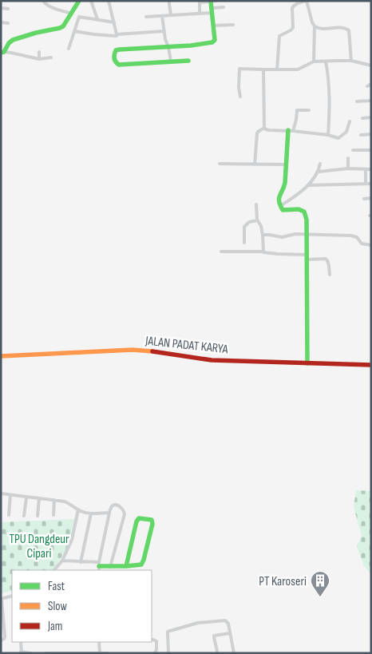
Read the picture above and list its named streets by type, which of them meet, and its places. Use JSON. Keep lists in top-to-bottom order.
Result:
{
  "streets": {
    "street": ["JALAN PADAT KARYA"]
  },
  "parks": ["TPU Dangdeur Cipari"],
  "places": {
    "building": ["PT Karoseri"]
  },
  "legend": ["Fast", "Slow", "Jam"]
}
